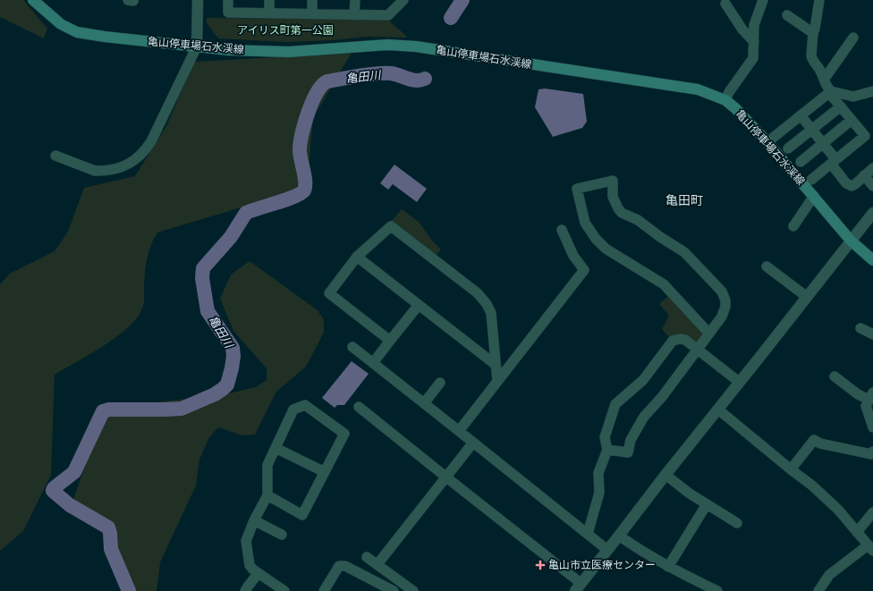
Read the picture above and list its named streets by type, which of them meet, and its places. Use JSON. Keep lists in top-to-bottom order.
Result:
{
  "streets": {
    "main road": ["亀山停車場石水渓線"]
  },
  "districts": ["亀田町"],
  "water": ["亀田川"],
  "parks": ["アイリス町第一公園"],
  "places": {
    "health": ["亀山市立医療センター"]
  }
}
